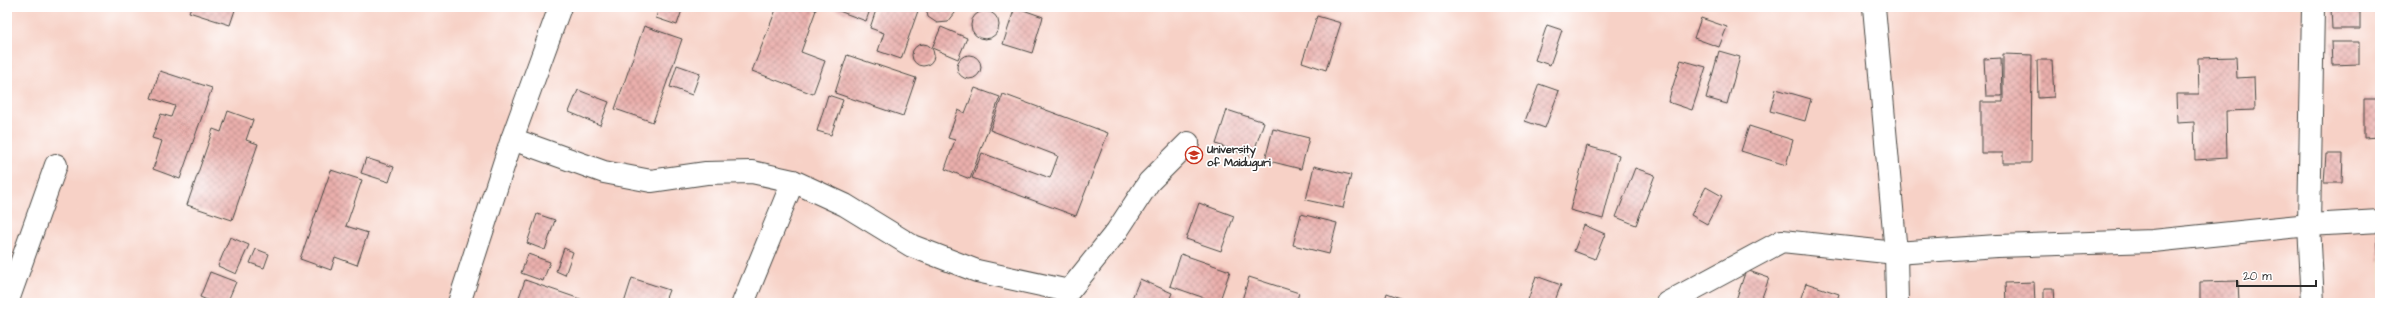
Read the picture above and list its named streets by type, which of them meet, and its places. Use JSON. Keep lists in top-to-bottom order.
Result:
{
  "places": {
    "school or university": ["University of Maiduguri"]
  },
  "scale_bar": "20 m"
}
